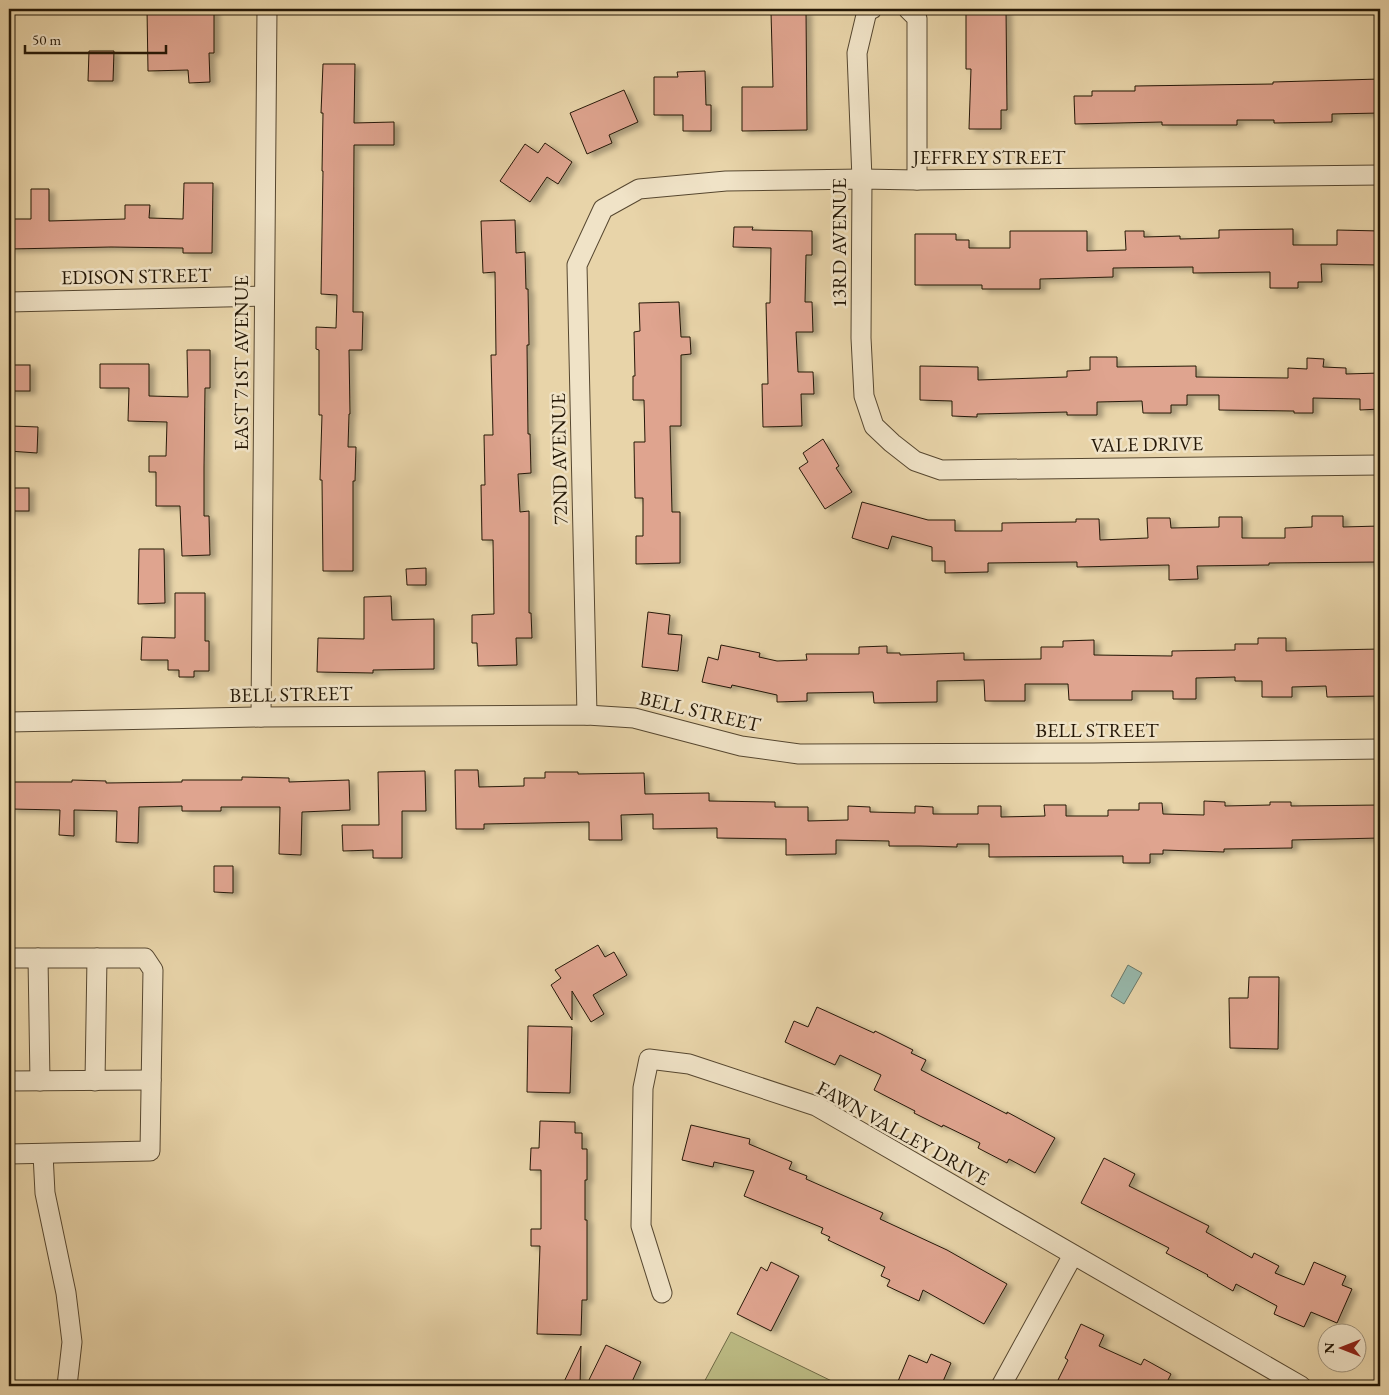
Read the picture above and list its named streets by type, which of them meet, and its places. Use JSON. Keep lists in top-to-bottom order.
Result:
{
  "streets": {
    "street": [
      "JEFFREY STREET",
      "13RD AVENUE",
      "EDISON STREET",
      "EAST 71ST AVENUE",
      "VALE DRIVE",
      "72ND AVENUE",
      "BELL STREET",
      "FAWN VALLEY DRIVE"
    ]
  },
  "crossings": [
    ["JEFFREY STREET", "13RD AVENUE"],
    ["JEFFREY STREET", "72ND AVENUE"],
    ["13RD AVENUE", "VALE DRIVE"],
    ["EDISON STREET", "EAST 71ST AVENUE"],
    ["EAST 71ST AVENUE", "BELL STREET"],
    ["72ND AVENUE", "BELL STREET"]
  ],
  "scale_bar": "50 m",
  "north": "left"
}
